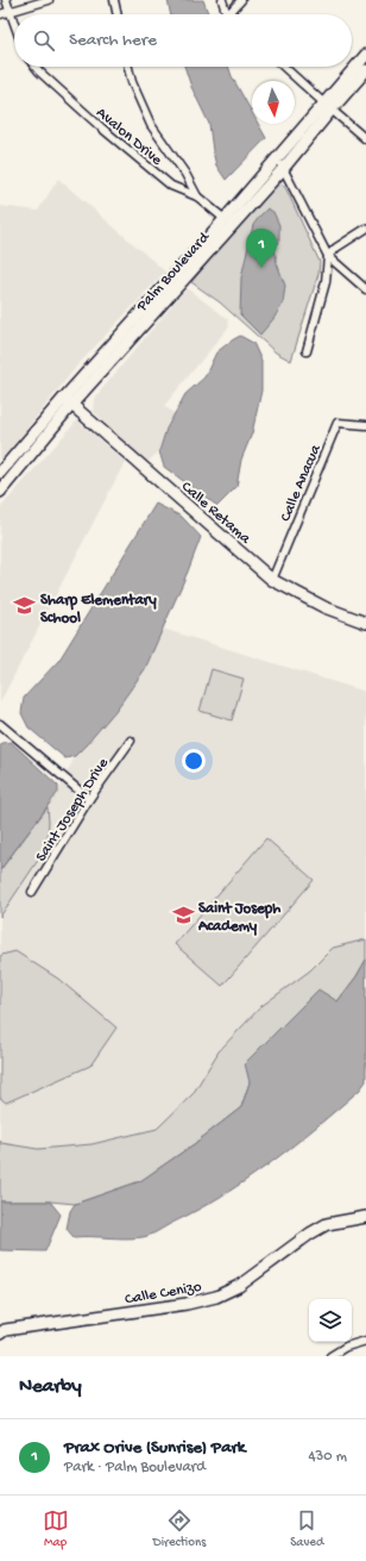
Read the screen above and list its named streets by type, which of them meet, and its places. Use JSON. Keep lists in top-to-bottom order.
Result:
{
  "streets": {
    "main road": ["Palm Boulevard", "Calle Retama", "Calle Cenizo"],
    "street": ["Avalon Drive", "Calle Anacua", "Saint Joseph Drive"]
  },
  "crossings": [
    ["Avalon Drive", "Palm Boulevard"],
    ["Palm Boulevard", "Calle Retama"],
    ["Calle Anacua", "Calle Retama"]
  ],
  "places": {
    "school or university": ["Sharp Elementary School", "Saint Joseph Academy"]
  },
  "north": "bottom",
  "page": {
    "search": "Search here",
    "pins": "1",
    "heading": "Nearby",
    "list": [
      {
        "mark": "1",
        "name": "Prax Orive (Sunrise) Park",
        "note": "Park · Palm Boulevard",
        "value": "430 m"
      }
    ],
    "nav": ["Map", "Directions", "Saved"]
  }
}
